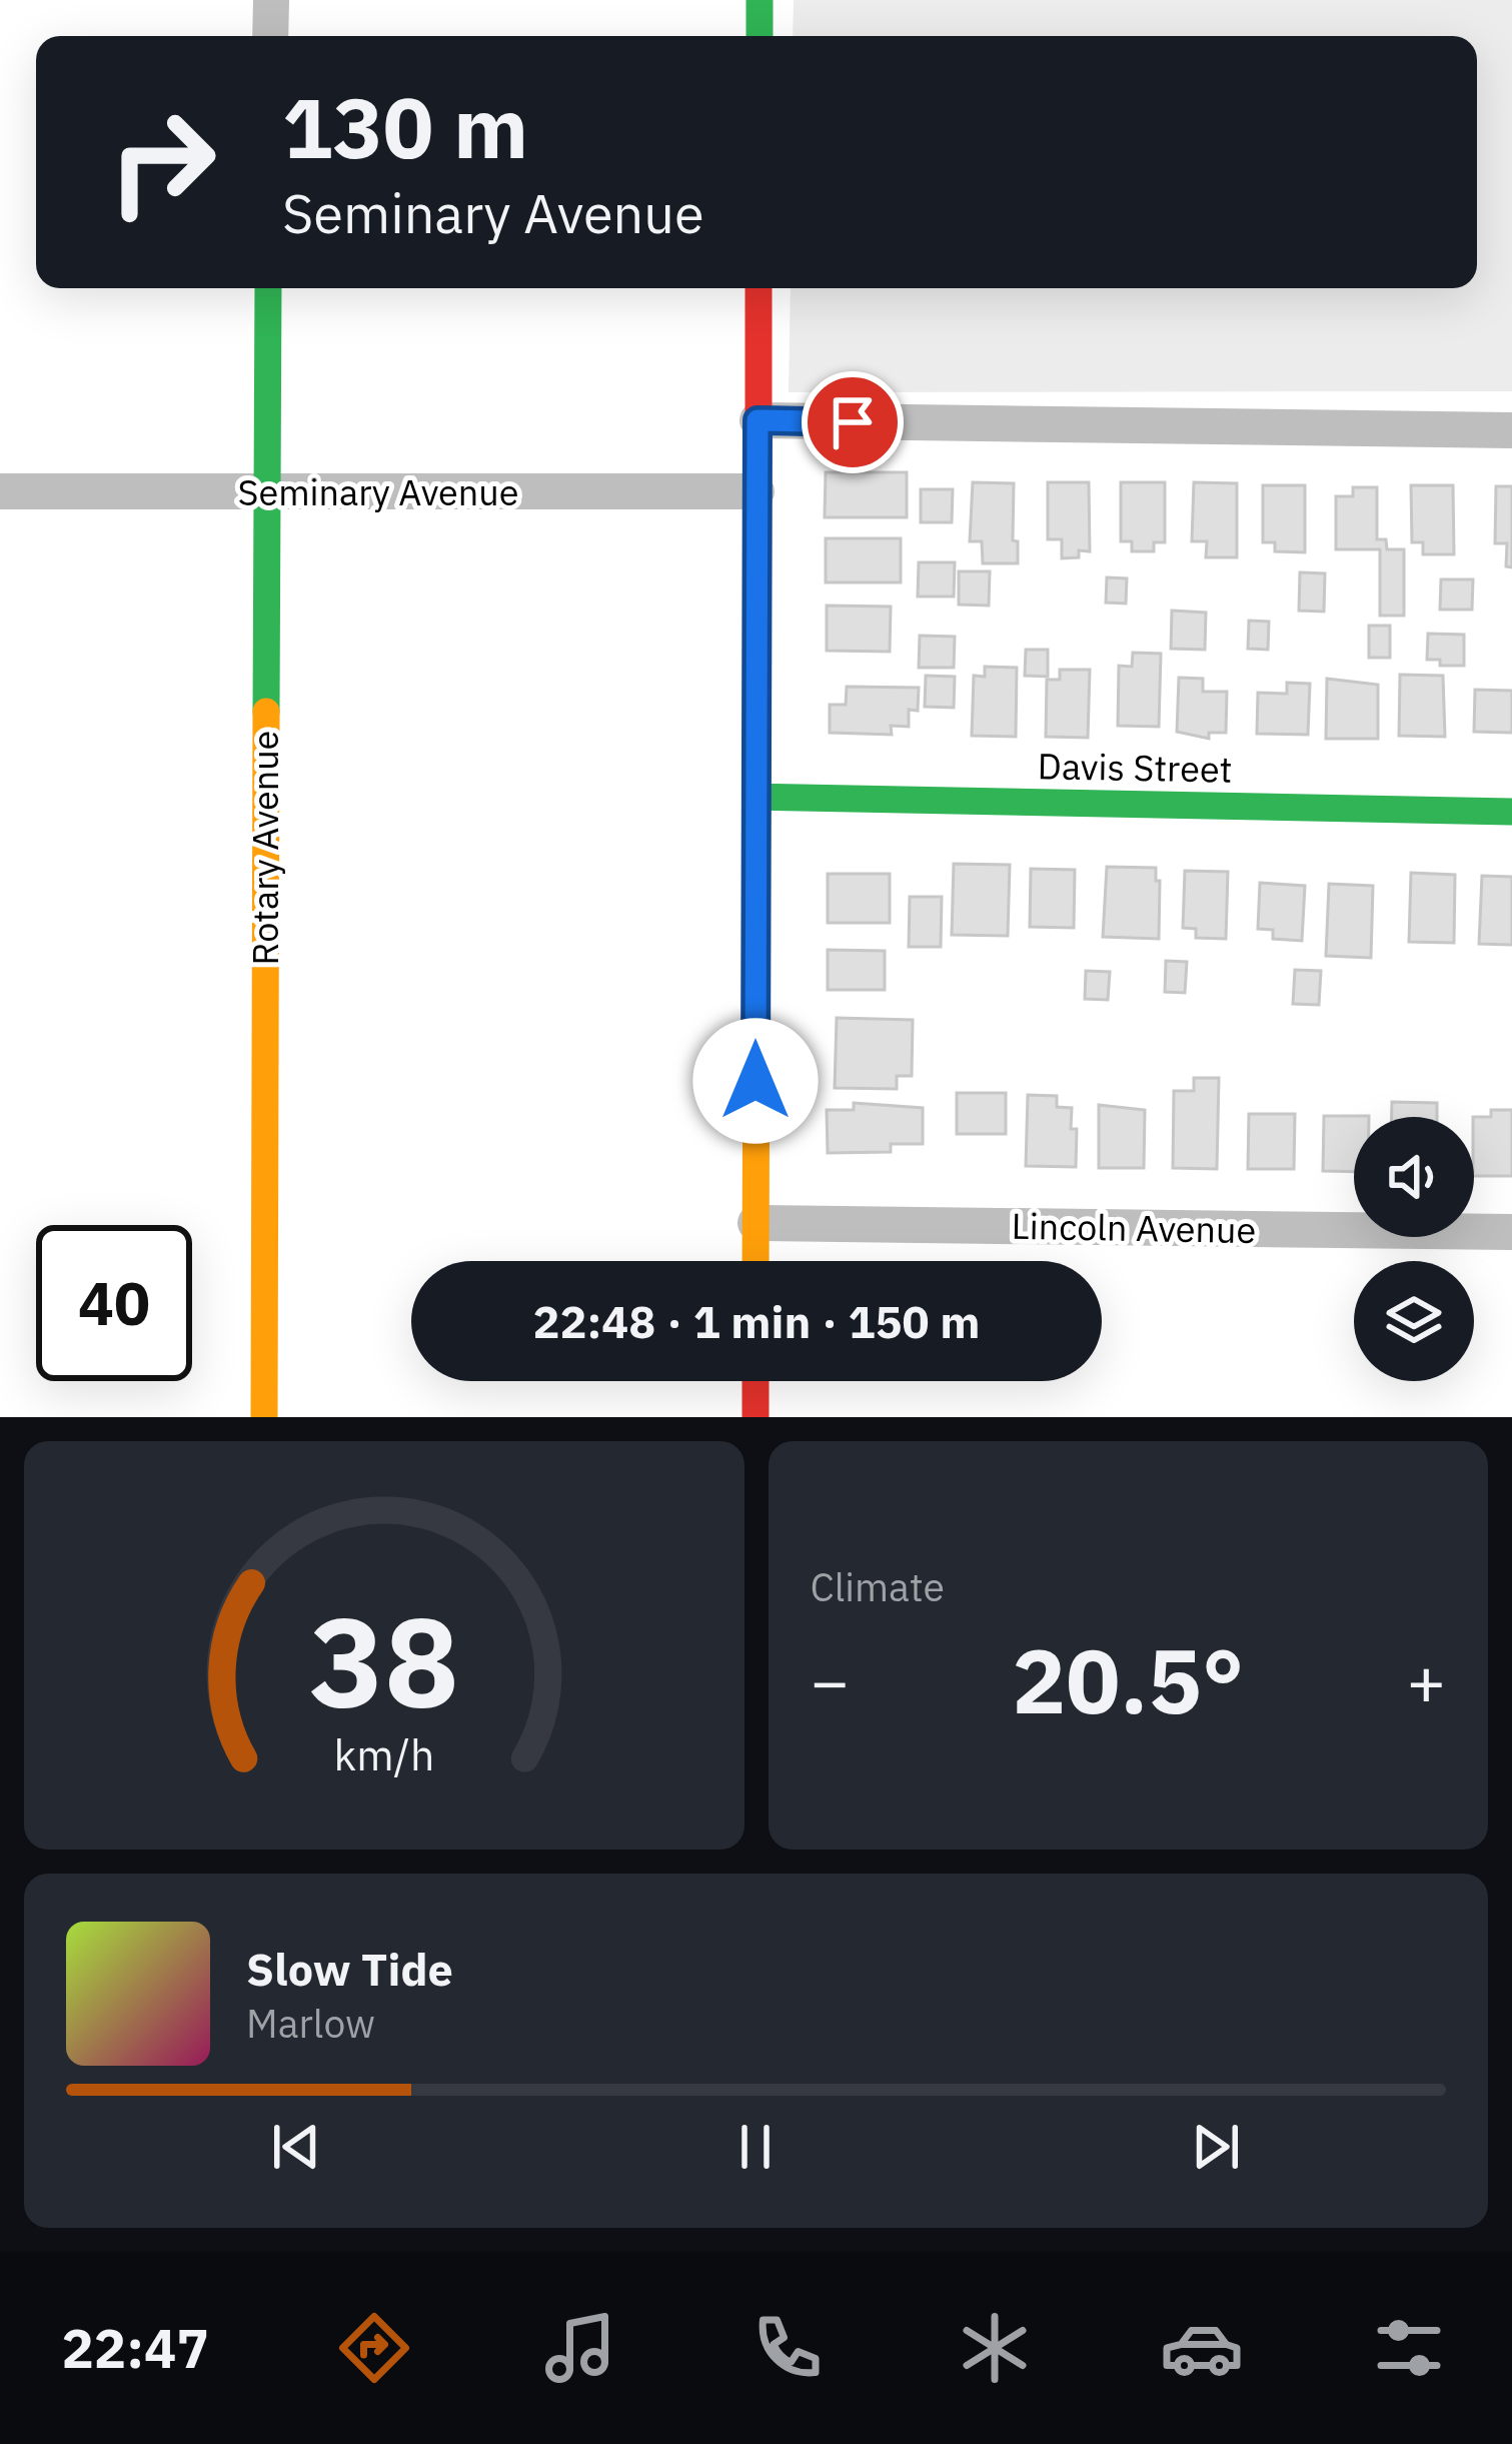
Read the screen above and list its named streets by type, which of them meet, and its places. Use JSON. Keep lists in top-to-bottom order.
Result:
{
  "streets": {
    "street": [
      "Seminary Avenue",
      "Davis Street",
      "Rotary Avenue",
      "Lincoln Avenue"
    ]
  },
  "crossings": [
    ["Seminary Avenue", "Rotary Avenue"]
  ],
  "page": {
    "turn": ["130 m", "Seminary Avenue"],
    "limit": "40",
    "trip": "22:48 · 1 min · 150 m",
    "tile": "Climate",
    "heat": ["−", "20.5°", "+"],
    "song": ["Slow Tide", "Marlow"],
    "tabs": "22:47",
    "gauge": ["38", "km/h"]
  }
}
